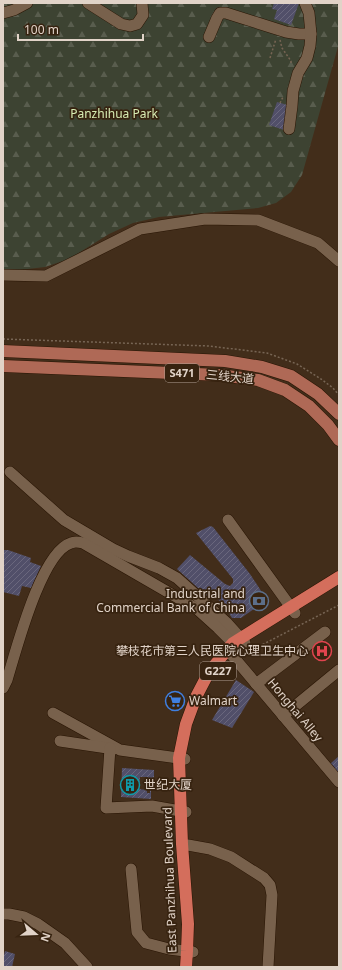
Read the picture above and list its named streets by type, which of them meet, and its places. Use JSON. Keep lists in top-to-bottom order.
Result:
{
  "streets": {
    "highway": ["G227", "East Panzhihua Boulevard"],
    "main road": ["S471", "三线大道"],
    "street": ["Honghai Alley"]
  },
  "crossings": [
    ["Honghai Alley", "East Panzhihua Boulevard"]
  ],
  "parks": ["Panzhihua Park"],
  "places": {
    "bank": ["Industrial and Commercial Bank of China"],
    "hospital": ["攀枝花市第三人民医院心理卫生中心"],
    "supermarket": ["Walmart"],
    "building": ["世纪大厦"]
  },
  "scale_bar": "100 m",
  "north": "right"
}
